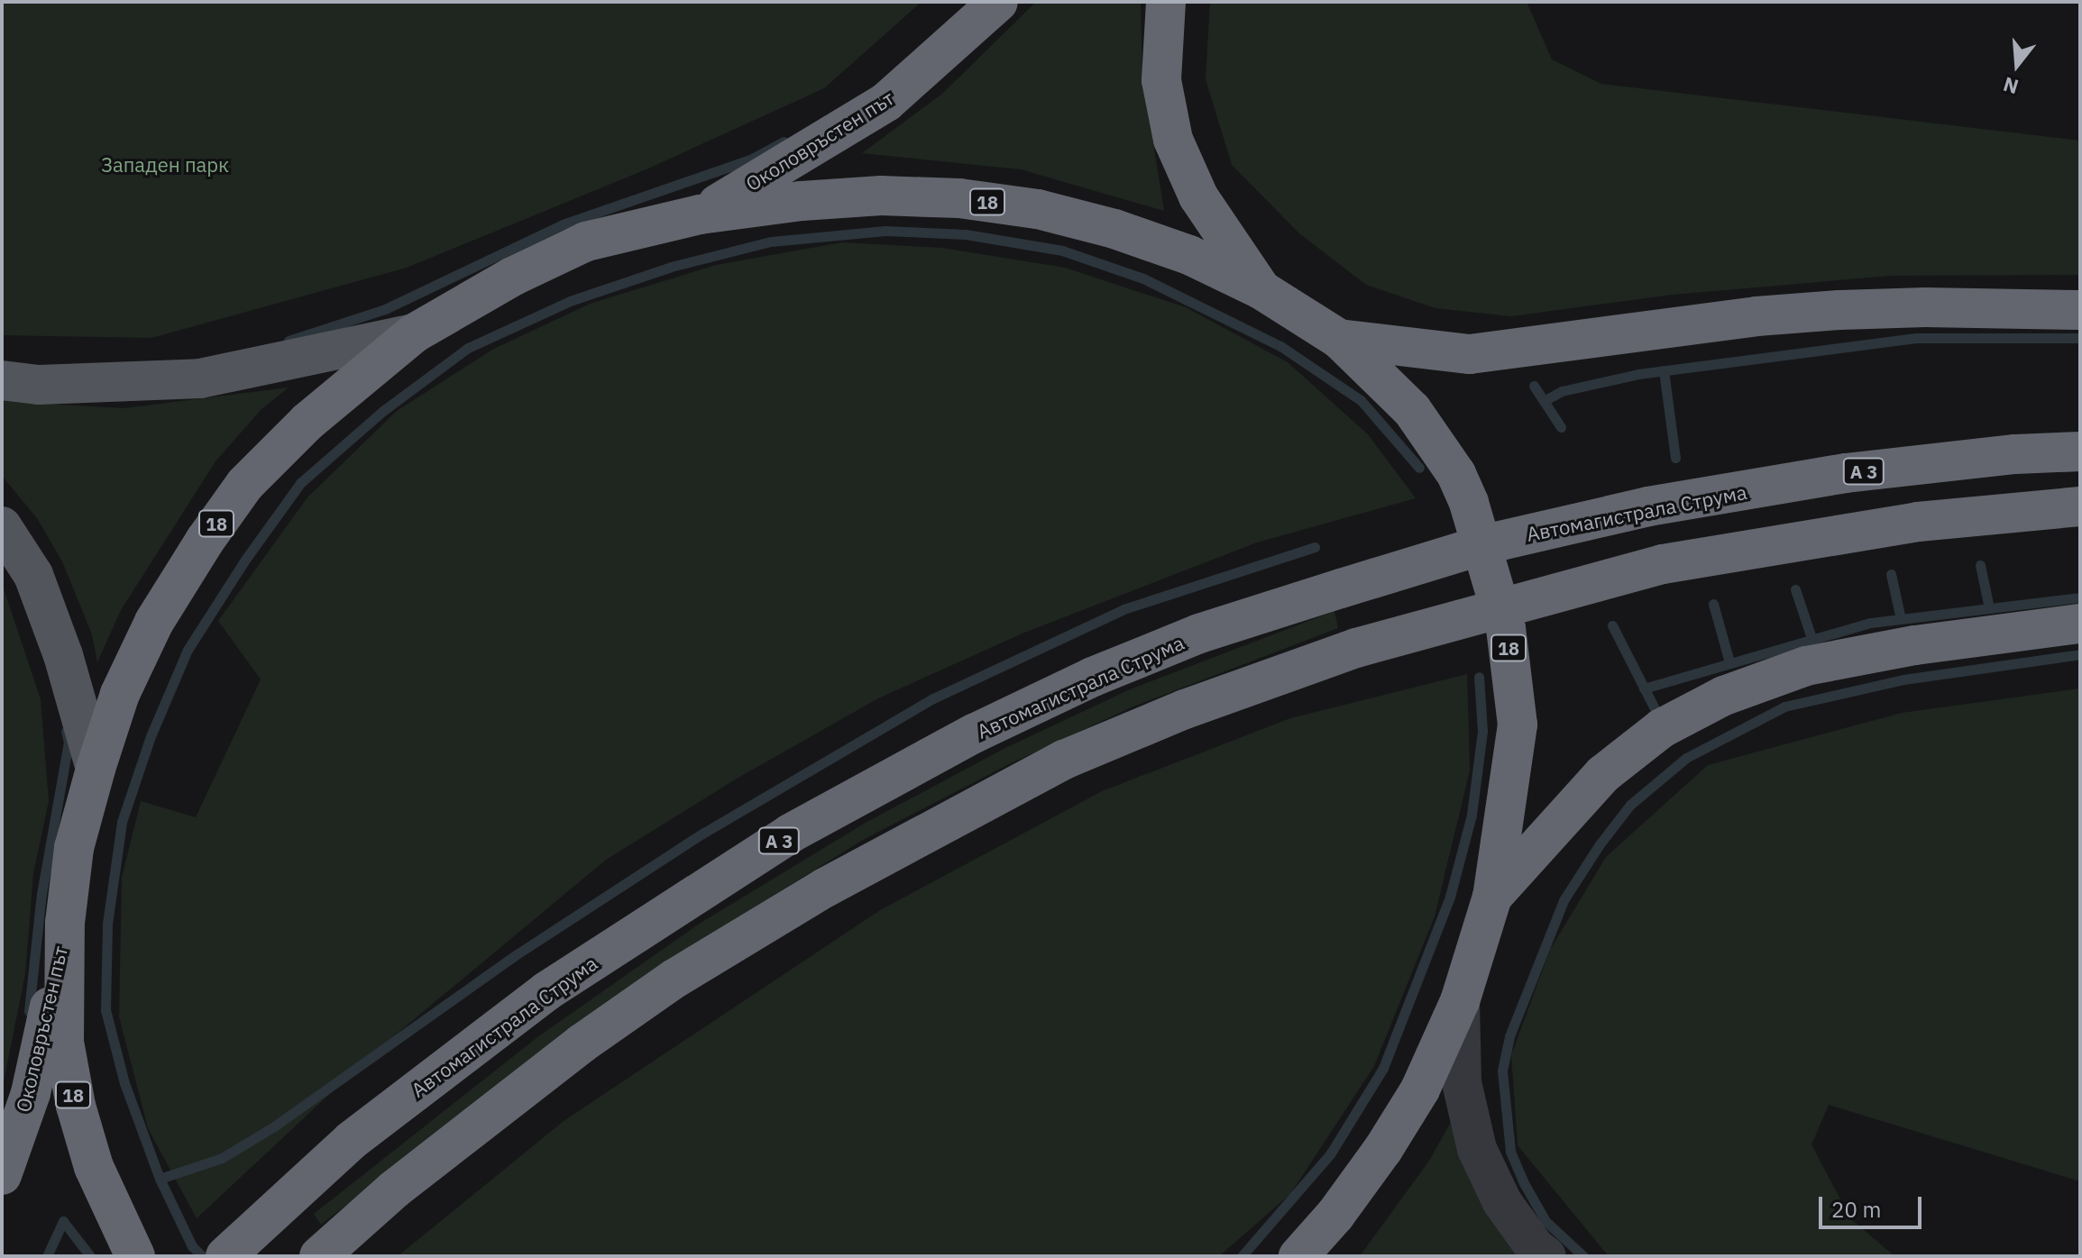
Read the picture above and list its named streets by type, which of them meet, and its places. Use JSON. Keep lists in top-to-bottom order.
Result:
{
  "streets": {
    "highway": [
      "Околовръстен път",
      "18",
      "A 3",
      "Автомагистрала Струма"
    ]
  },
  "crossings": [
    ["Околовръстен път", "18"]
  ],
  "parks": ["Западен парк"],
  "scale_bar": "20 m",
  "north": "bottom"
}
